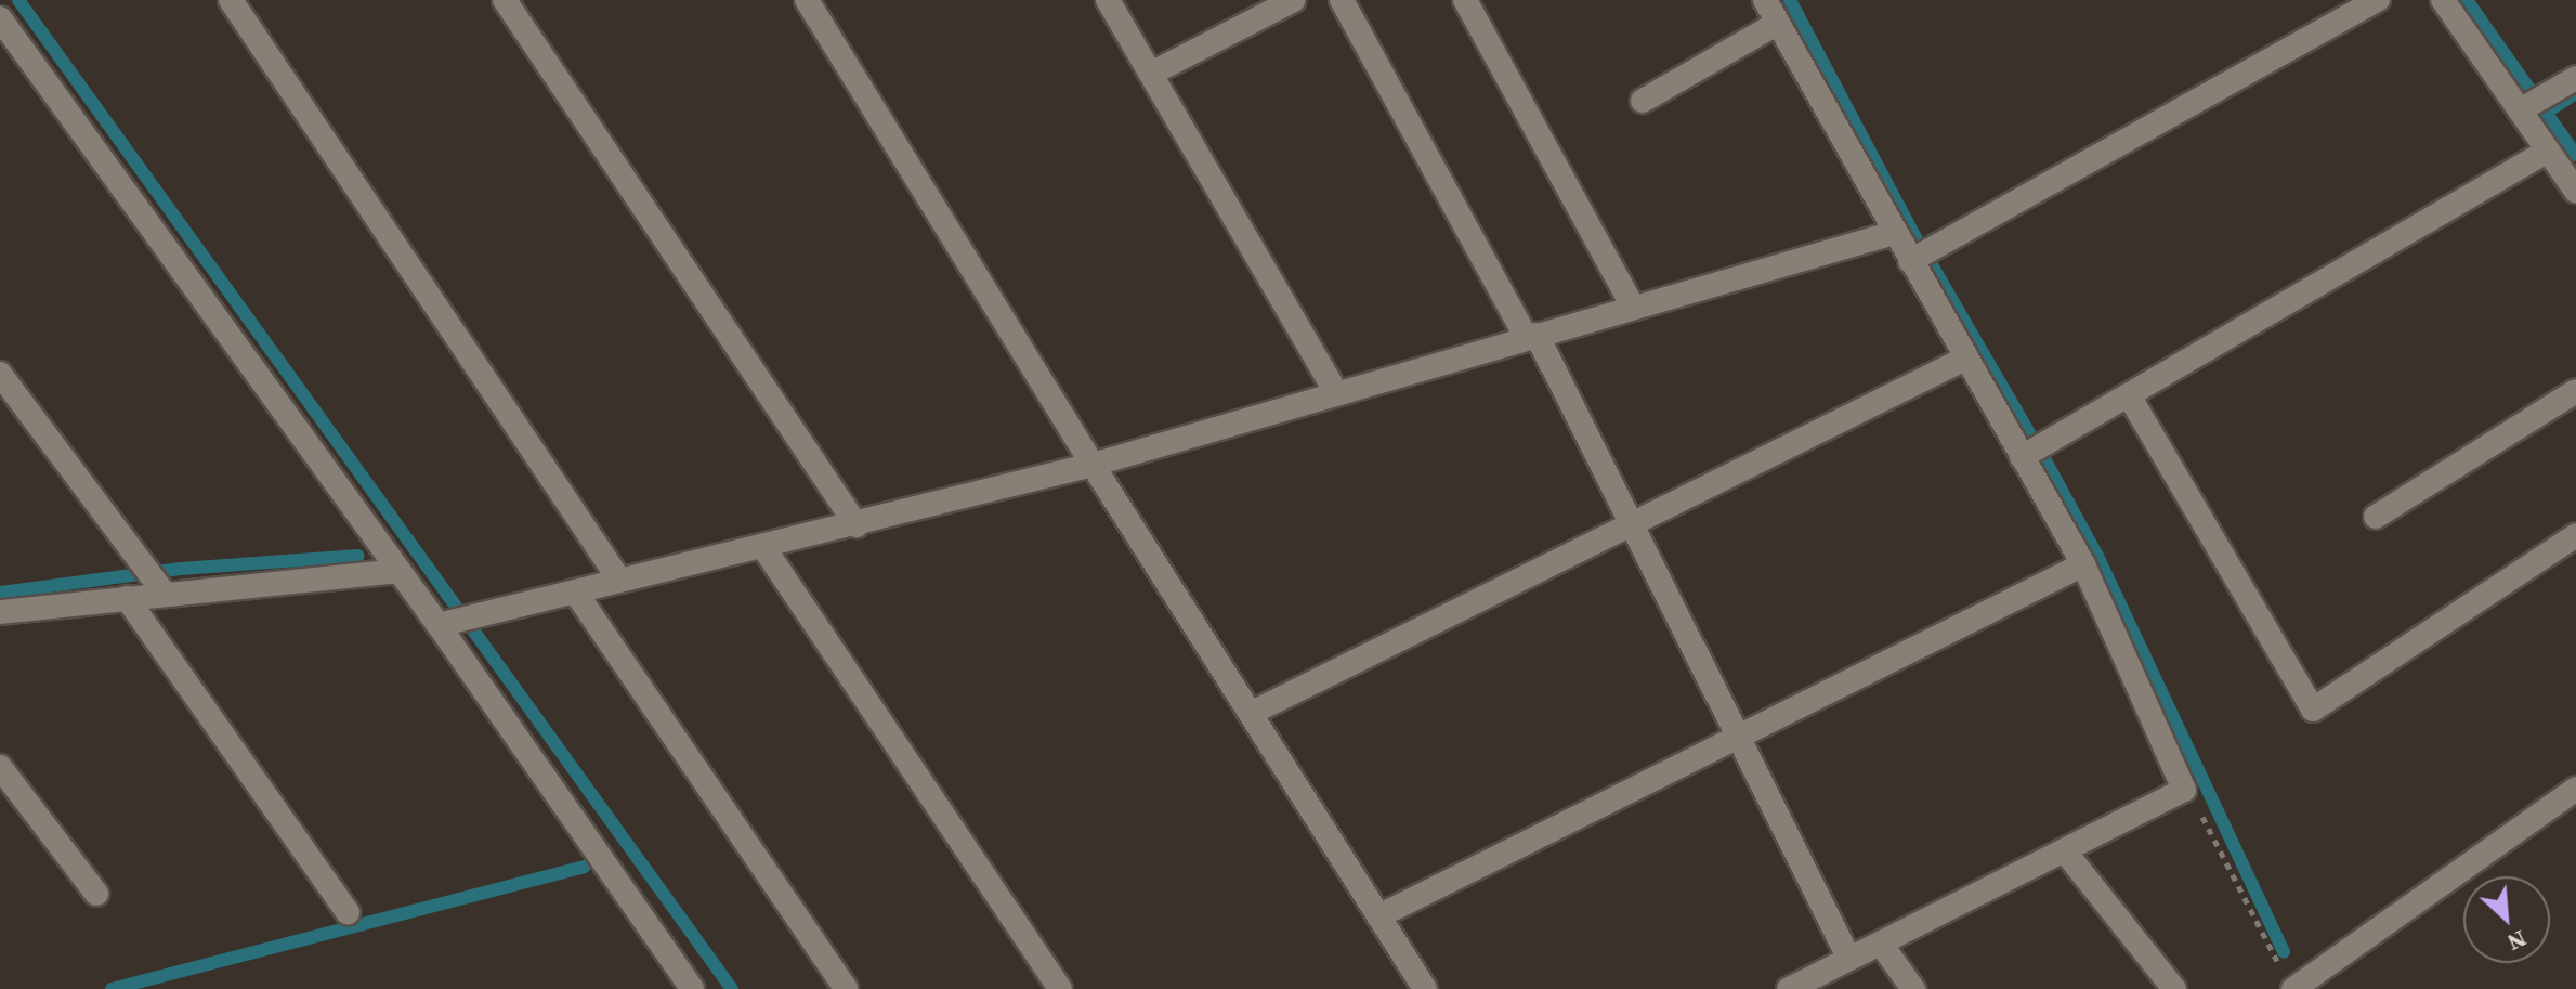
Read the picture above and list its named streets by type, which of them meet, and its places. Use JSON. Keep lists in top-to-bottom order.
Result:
{
  "north": "bottom right"
}
